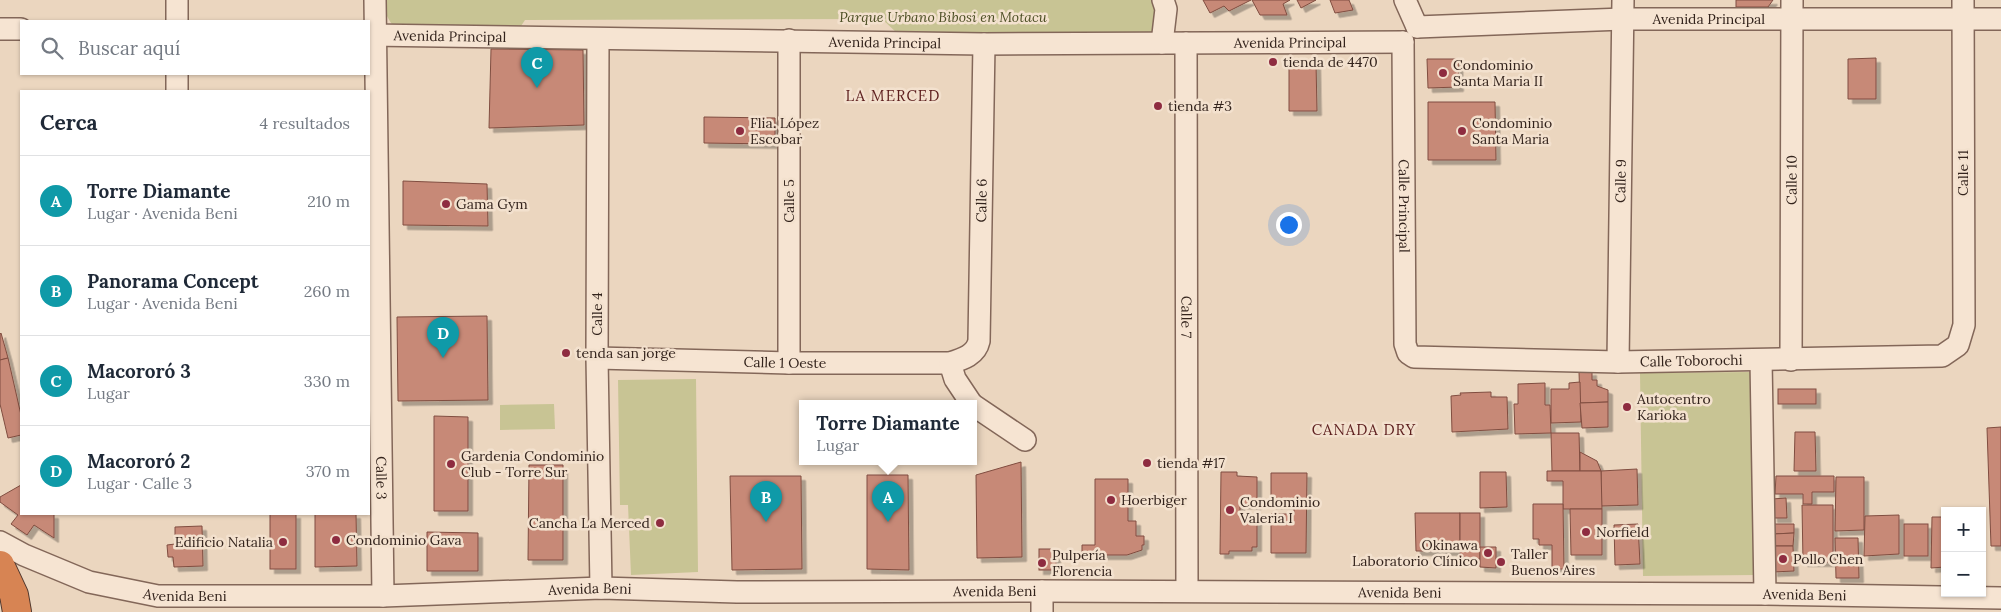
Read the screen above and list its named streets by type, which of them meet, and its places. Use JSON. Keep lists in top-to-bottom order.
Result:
{
  "streets": {
    "street": [
      "Avenida Principal",
      "Calle 11",
      "Calle 10",
      "Calle 9",
      "Calle 5",
      "Calle 6",
      "Calle Principal",
      "Calle 4",
      "Calle 7",
      "Calle Toborochi",
      "Calle 1 Oeste",
      "Calle 3",
      "Avenida Beni"
    ]
  },
  "crossings": [
    ["Avenida Principal", "Calle 11"],
    ["Avenida Principal", "Calle 10"],
    ["Avenida Principal", "Calle 9"],
    ["Avenida Principal", "Calle 5"],
    ["Avenida Principal", "Calle 6"],
    ["Avenida Principal", "Calle Principal"],
    ["Avenida Principal", "Calle 4"],
    ["Avenida Principal", "Calle 7"],
    ["Avenida Principal", "Calle 3"],
    ["Calle 11", "Calle Toborochi"],
    ["Calle 10", "Calle Toborochi"],
    ["Calle 9", "Calle Toborochi"],
    ["Calle 5", "Calle 1 Oeste"],
    ["Calle 6", "Calle 1 Oeste"],
    ["Calle Principal", "Calle Toborochi"],
    ["Calle 4", "Calle 1 Oeste"],
    ["Calle 4", "Avenida Beni"],
    ["Calle 7", "Avenida Beni"],
    ["Calle 3", "Avenida Beni"]
  ],
  "districts": ["LA MERCED", "CANADA DRY"],
  "parks": ["Parque Urbano Bibosi en Motacu"],
  "places": [
    "tienda de 4470",
    "Condominio Santa Maria II",
    "tienda #3",
    "Flia. López Escobar",
    "Condominio Santa Maria",
    "Gama Gym",
    "tenda san jorge",
    "Autocentro Karioka",
    "tienda #17",
    "Gardenia Condominio Club - Torre Sur",
    "Hoerbiger",
    "Condominio Valeria I",
    "Cancha La Merced",
    "Norfield",
    "Condominio Gava",
    "Edificio Natalia",
    "Okinawa Laboratorio Clínico",
    "Pollo Chen",
    "Taller Buenos Aires",
    "Pulpería Florencia"
  ],
  "page": {
    "search": "Buscar aquí",
    "pins": [
      "C",
      "D",
      "A",
      "B"
    ],
    "heading": ["Cerca", "4 resultados"],
    "list": [
      {
        "mark": "A",
        "name": "Torre Diamante",
        "note": "Lugar · Avenida Beni",
        "value": "210 m"
      },
      {
        "mark": "B",
        "name": "Panorama Concept",
        "note": "Lugar · Avenida Beni",
        "value": "260 m"
      },
      {
        "mark": "C",
        "name": "Macororó 3",
        "note": "Lugar",
        "value": "330 m"
      },
      {
        "mark": "D",
        "name": "Macororó 2",
        "note": "Lugar · Calle 3",
        "value": "370 m"
      }
    ],
    "popup": ["Torre Diamante", "Lugar"],
    "map_buttons": ["+", "−"]
  }
}
